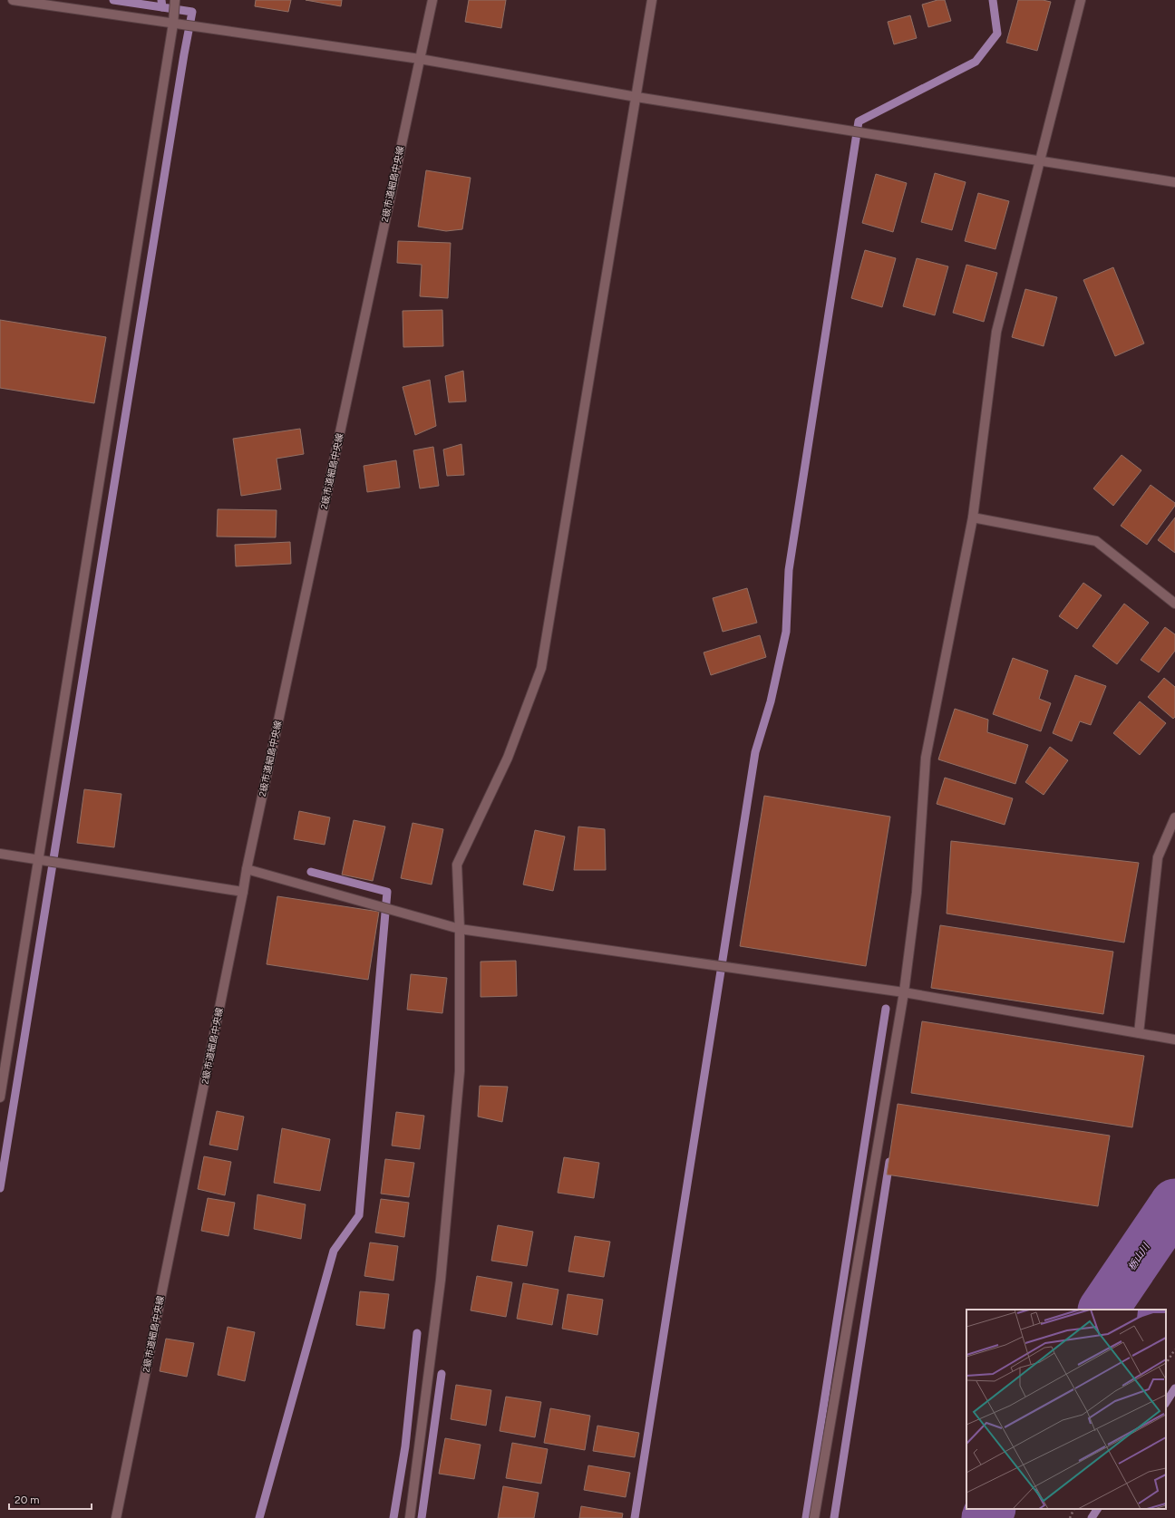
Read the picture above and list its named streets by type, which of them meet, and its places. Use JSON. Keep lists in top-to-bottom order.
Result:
{
  "streets": {
    "street": ["2級市道細島中央線"]
  },
  "water": ["栃山川"],
  "scale_bar": "20 m"
}
